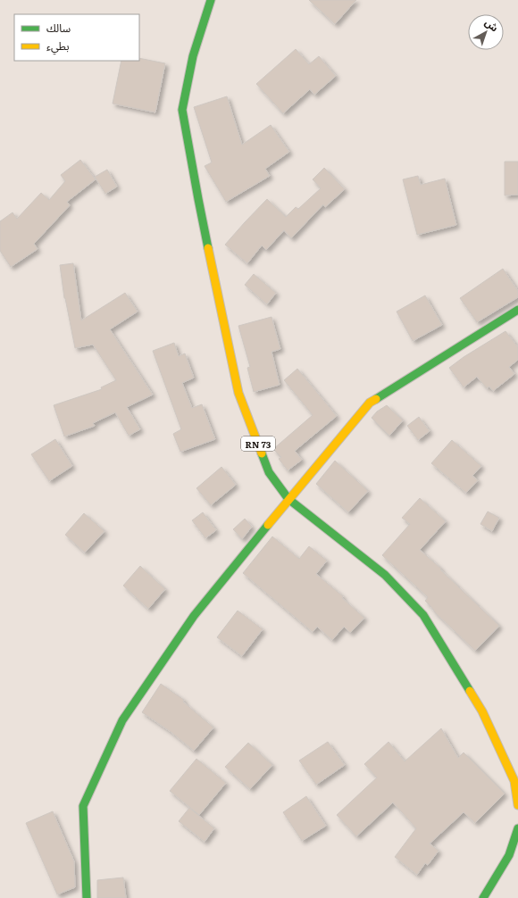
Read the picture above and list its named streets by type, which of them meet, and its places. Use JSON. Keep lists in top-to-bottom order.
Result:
{
  "streets": {
    "main road": ["RN 73"]
  },
  "legend": ["سالك", "بطيء"],
  "north": "top right"
}
